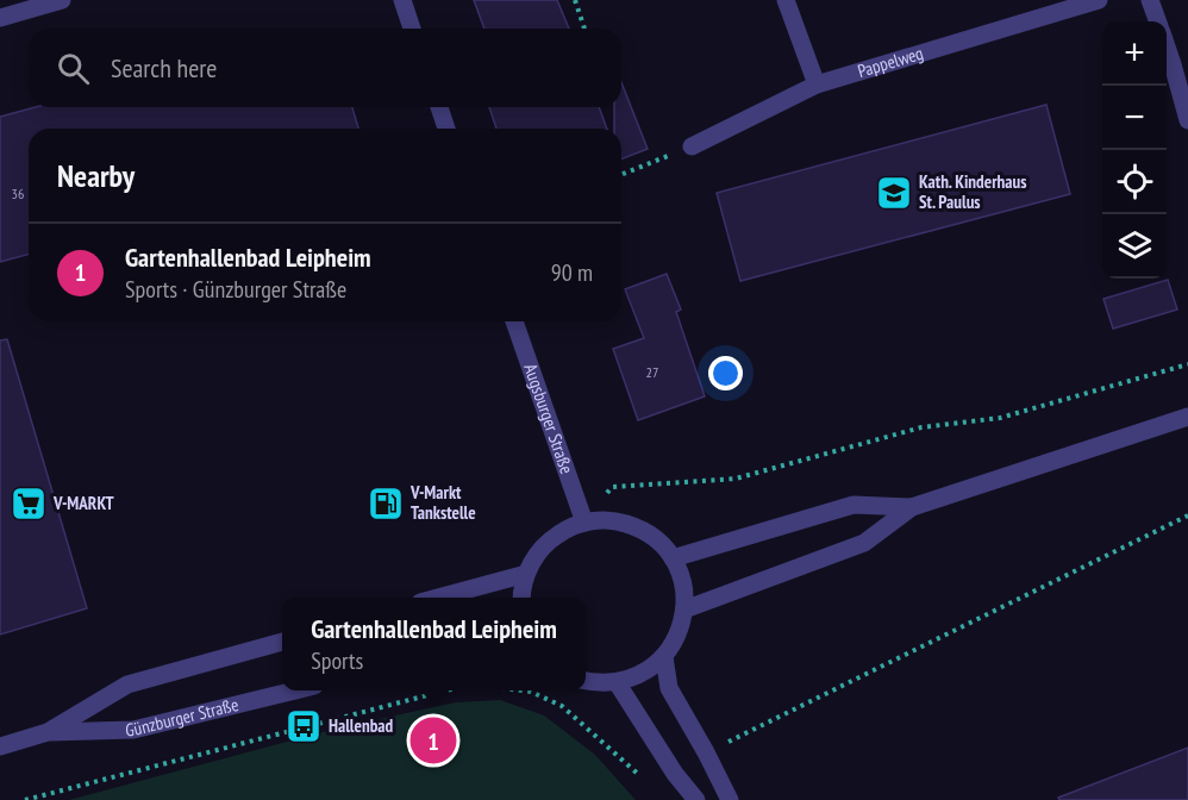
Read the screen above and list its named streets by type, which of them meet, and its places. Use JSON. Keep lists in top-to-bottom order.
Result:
{
  "streets": {
    "street": ["Pappelweg", "Augsburger Straße", "Günzburger Straße"]
  },
  "places": {
    "school or university": ["Kath. Kinderhaus St. Paulus"],
    "supermarket": ["V-MARKT"],
    "fuel station": ["V-Markt Tankstelle"],
    "bus stop": ["Hallenbad"]
  },
  "house_numbers": ["36", "27"],
  "page": {
    "map_buttons": ["+", "−"],
    "search": "Search here",
    "heading": "Nearby",
    "list": [
      {
        "mark": "1",
        "name": "Gartenhallenbad Leipheim",
        "note": "Sports · Günzburger Straße",
        "value": "90 m"
      }
    ],
    "popup": ["Gartenhallenbad Leipheim", "Sports"],
    "pins": "1"
  }
}
